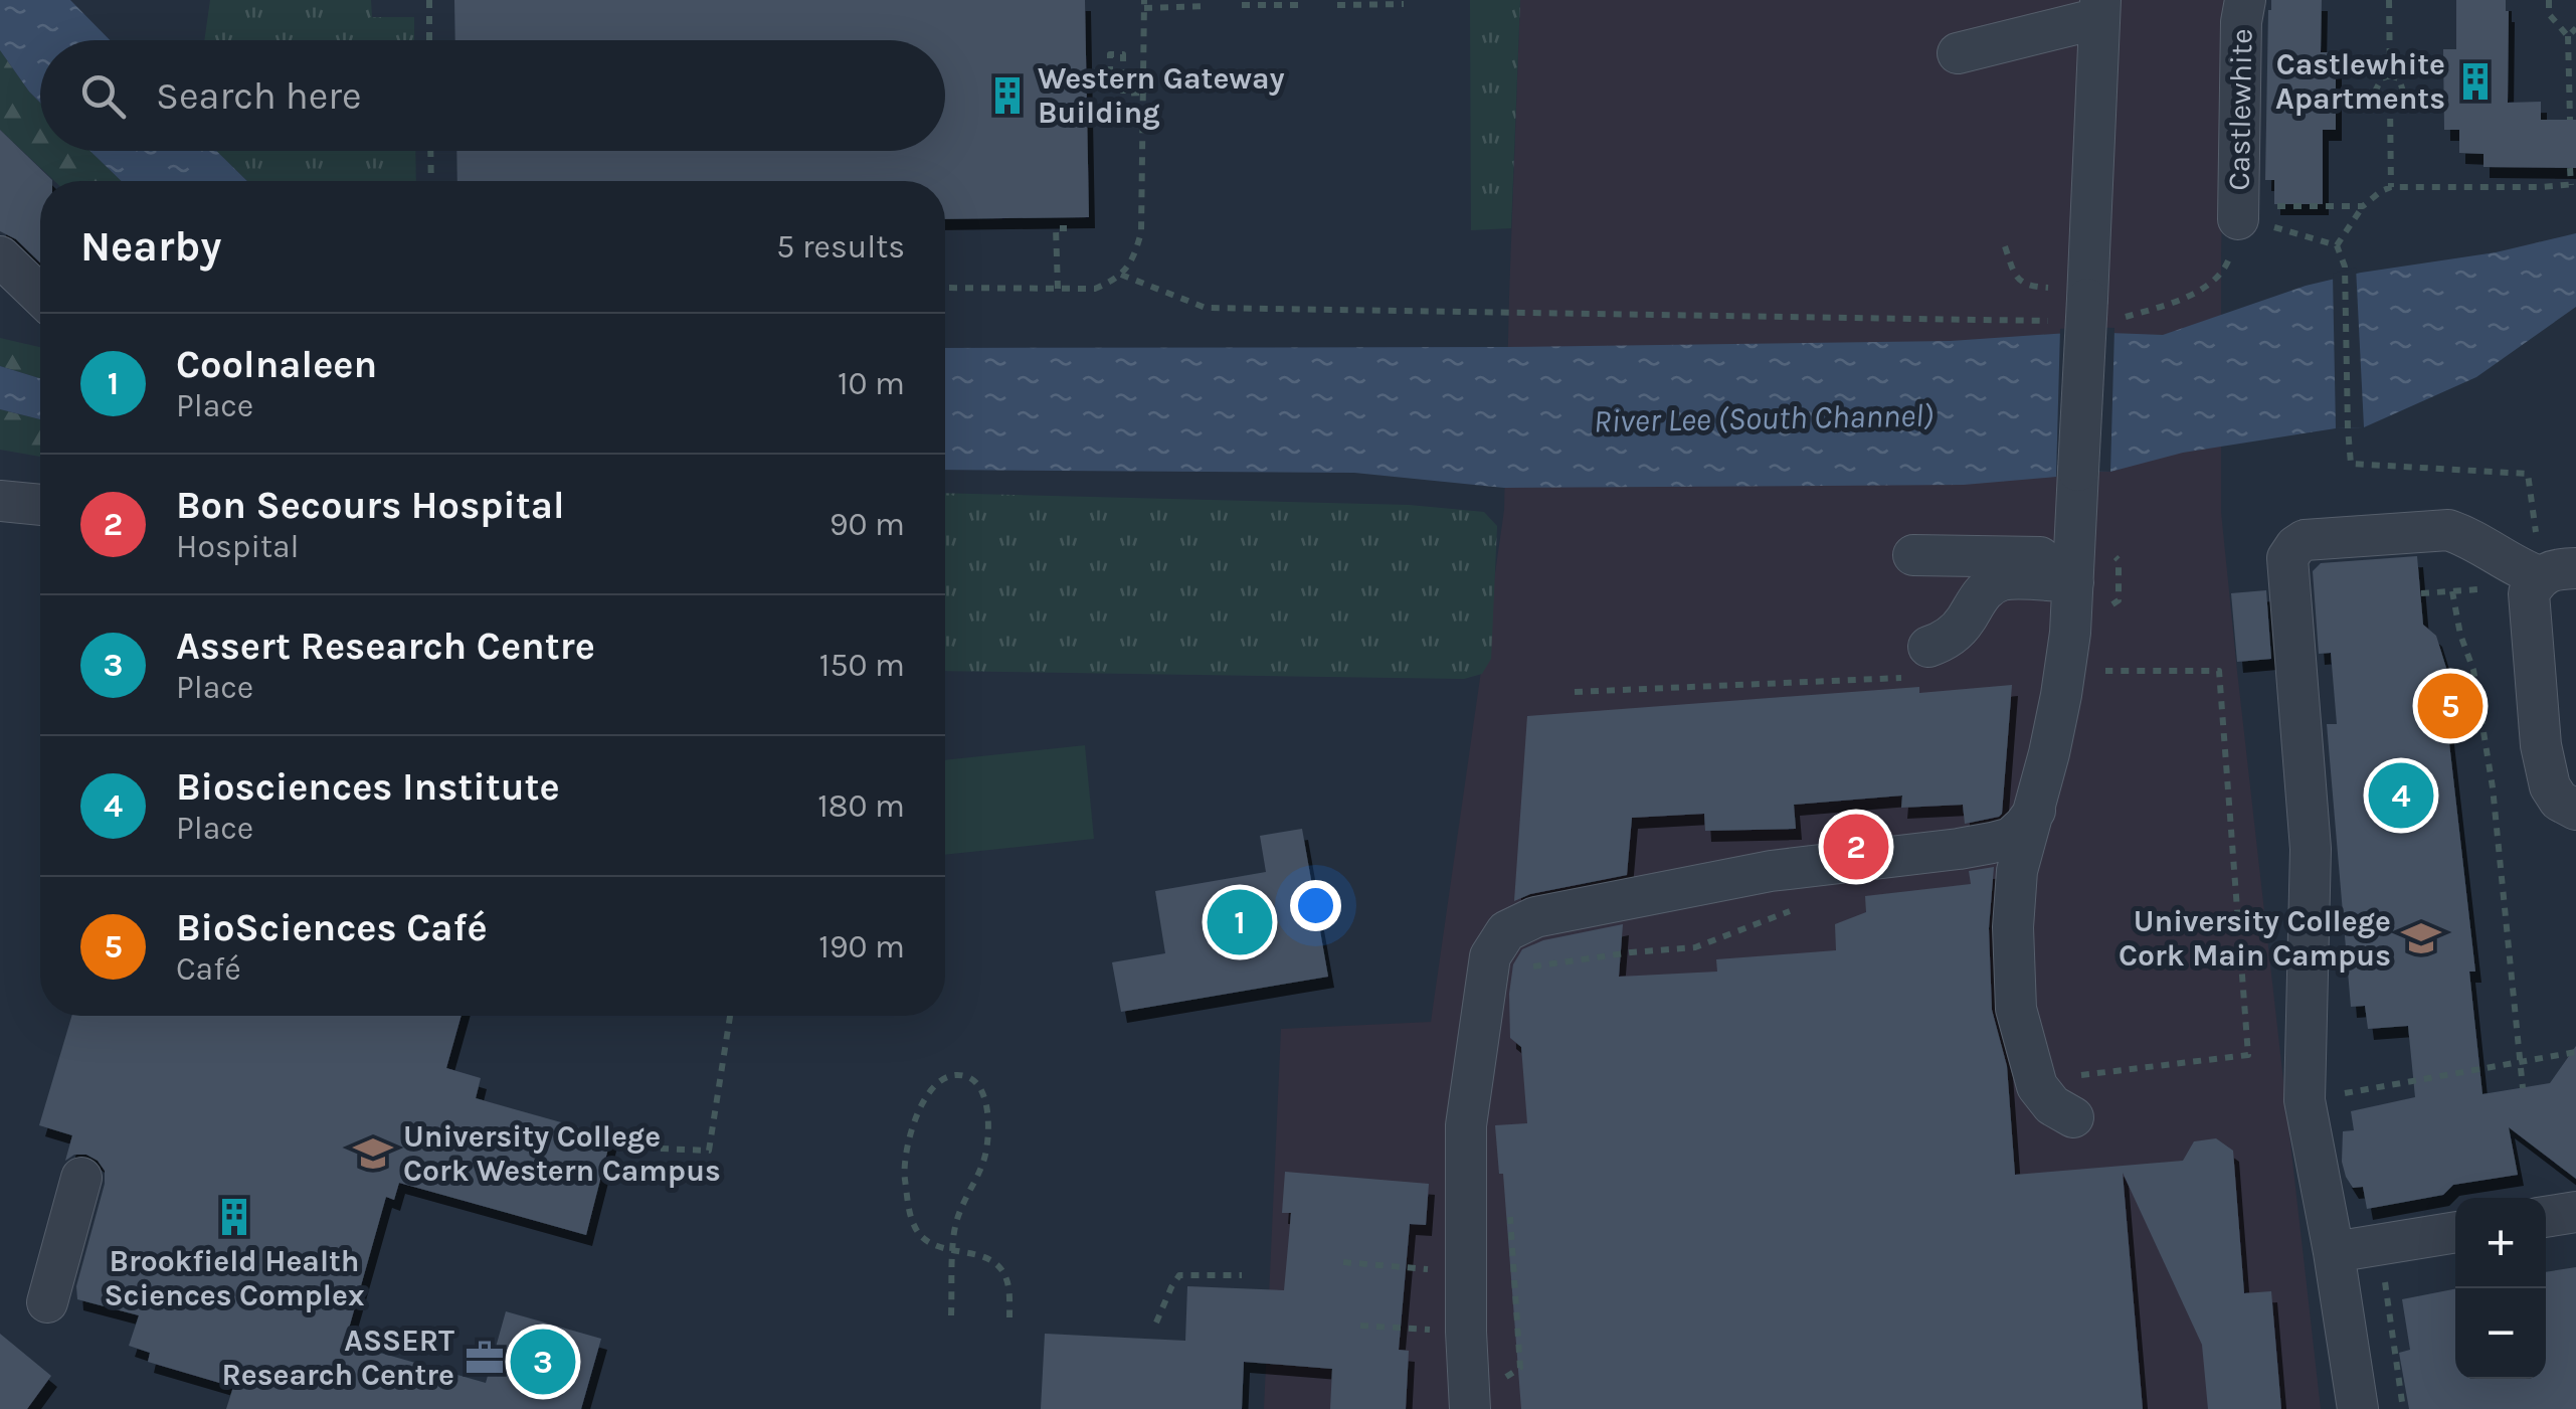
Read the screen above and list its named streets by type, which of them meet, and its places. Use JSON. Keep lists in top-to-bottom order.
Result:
{
  "streets": {
    "street": ["Castlewhite"]
  },
  "water": ["River Lee (South Channel)"],
  "places": {
    "building": ["Castlewhite Apartments", "Western Gateway Building", "Brookfield Health Sciences Complex"],
    "school or university": ["University College Cork Main Campus", "University College Cork Western Campus"],
    "office": ["ASSERT Research Centre"]
  },
  "page": {
    "search": "Search here",
    "heading": ["Nearby", "5 results"],
    "list": [
      {
        "mark": "1",
        "name": "Coolnaleen",
        "note": "Place",
        "value": "10 m"
      },
      {
        "mark": "2",
        "name": "Bon Secours Hospital",
        "note": "Hospital",
        "value": "90 m"
      },
      {
        "mark": "3",
        "name": "Assert Research Centre",
        "note": "Place",
        "value": "150 m"
      },
      {
        "mark": "4",
        "name": "Biosciences Institute",
        "note": "Place",
        "value": "180 m"
      },
      {
        "mark": "5",
        "name": "BioSciences Café",
        "note": "Café",
        "value": "190 m"
      }
    ],
    "pins": [
      "5",
      "4",
      "2",
      "1",
      "3"
    ],
    "map_buttons": ["+", "−"]
  }
}
